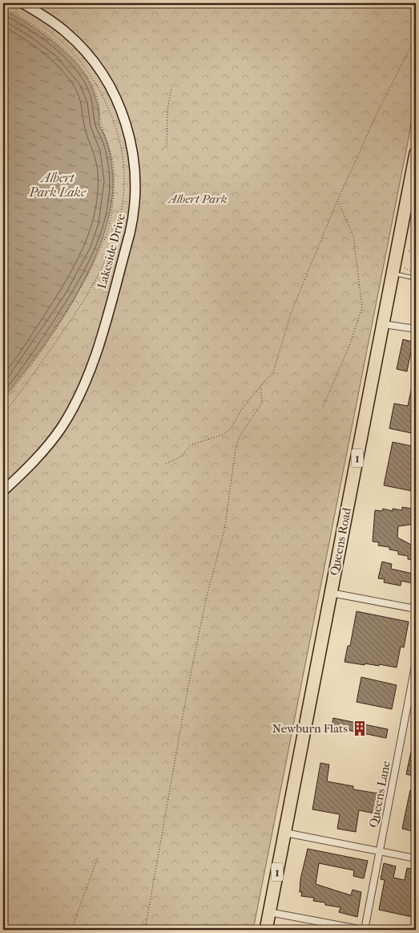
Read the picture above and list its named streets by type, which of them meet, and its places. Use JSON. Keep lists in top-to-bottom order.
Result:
{
  "streets": {
    "highway": ["1", "Queens Road"],
    "street": ["Lakeside Drive", "Queens Lane"]
  },
  "water": ["Albert Park Lake"],
  "parks": ["Albert Park"],
  "places": {
    "building": ["Newburn Flats"]
  }
}
